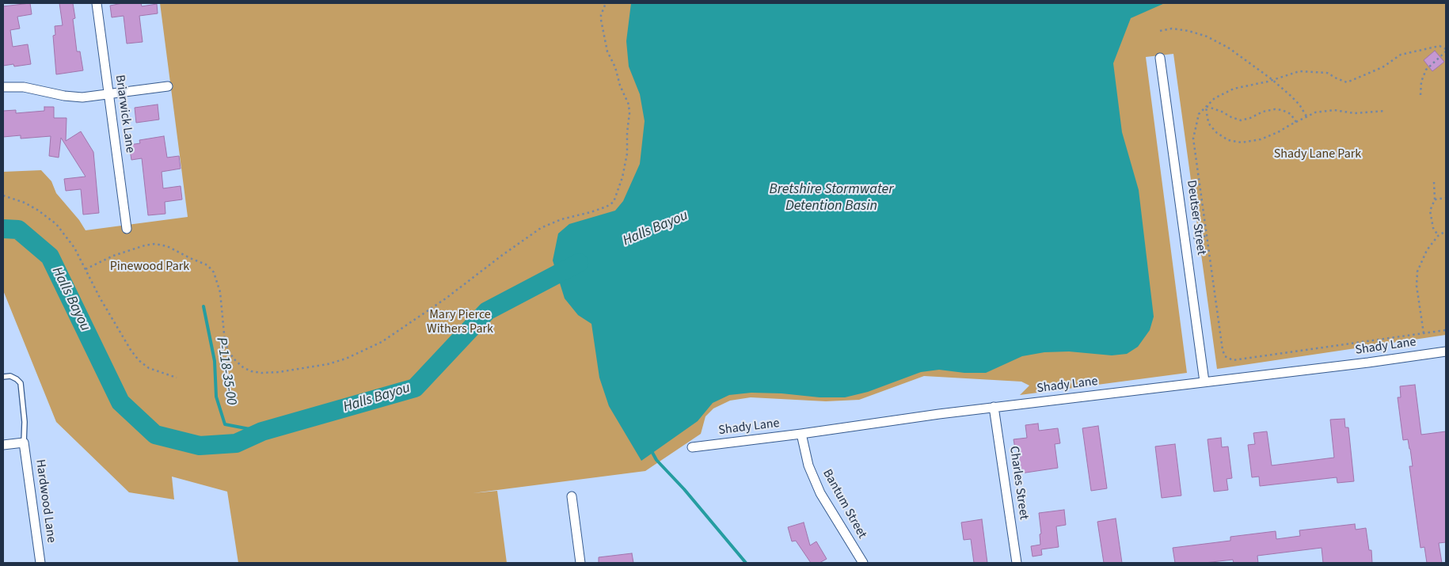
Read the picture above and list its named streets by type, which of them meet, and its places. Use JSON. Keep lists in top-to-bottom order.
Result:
{
  "streets": {
    "street": [
      "Briarwick Lane",
      "Deutser Street",
      "Shady Lane",
      "Charles Street",
      "Hardwood Lane",
      "Bantum Street"
    ]
  },
  "crossings": [
    ["Deutser Street", "Shady Lane"],
    ["Shady Lane", "Charles Street"],
    ["Shady Lane", "Bantum Street"]
  ],
  "water": ["Bretshire Stormwater Detention Basin", "Halls Bayou", "P-118-35-00"],
  "parks": ["Shady Lane Park", "Pinewood Park", "Mary Pierce Withers Park"]
}
